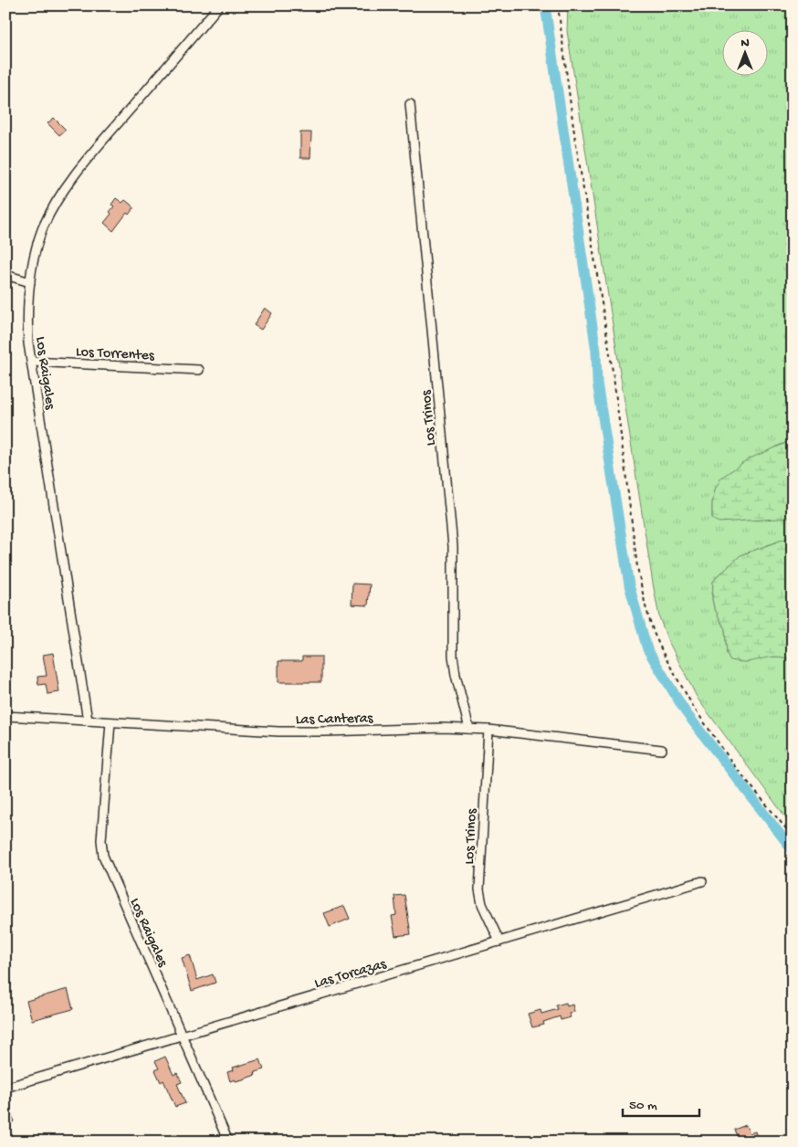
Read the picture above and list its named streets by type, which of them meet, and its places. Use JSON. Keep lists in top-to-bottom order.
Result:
{
  "streets": {
    "street": [
      "Los Torrentes",
      "Los Raigales",
      "Los Trinos",
      "Las Canteras",
      "Las Torcazas"
    ]
  },
  "crossings": [
    ["Los Torrentes", "Los Raigales"],
    ["Los Raigales", "Las Canteras"],
    ["Los Raigales", "Las Torcazas"],
    ["Los Trinos", "Las Canteras"],
    ["Los Trinos", "Las Torcazas"]
  ],
  "scale_bar": "50 m",
  "north": "top"
}
